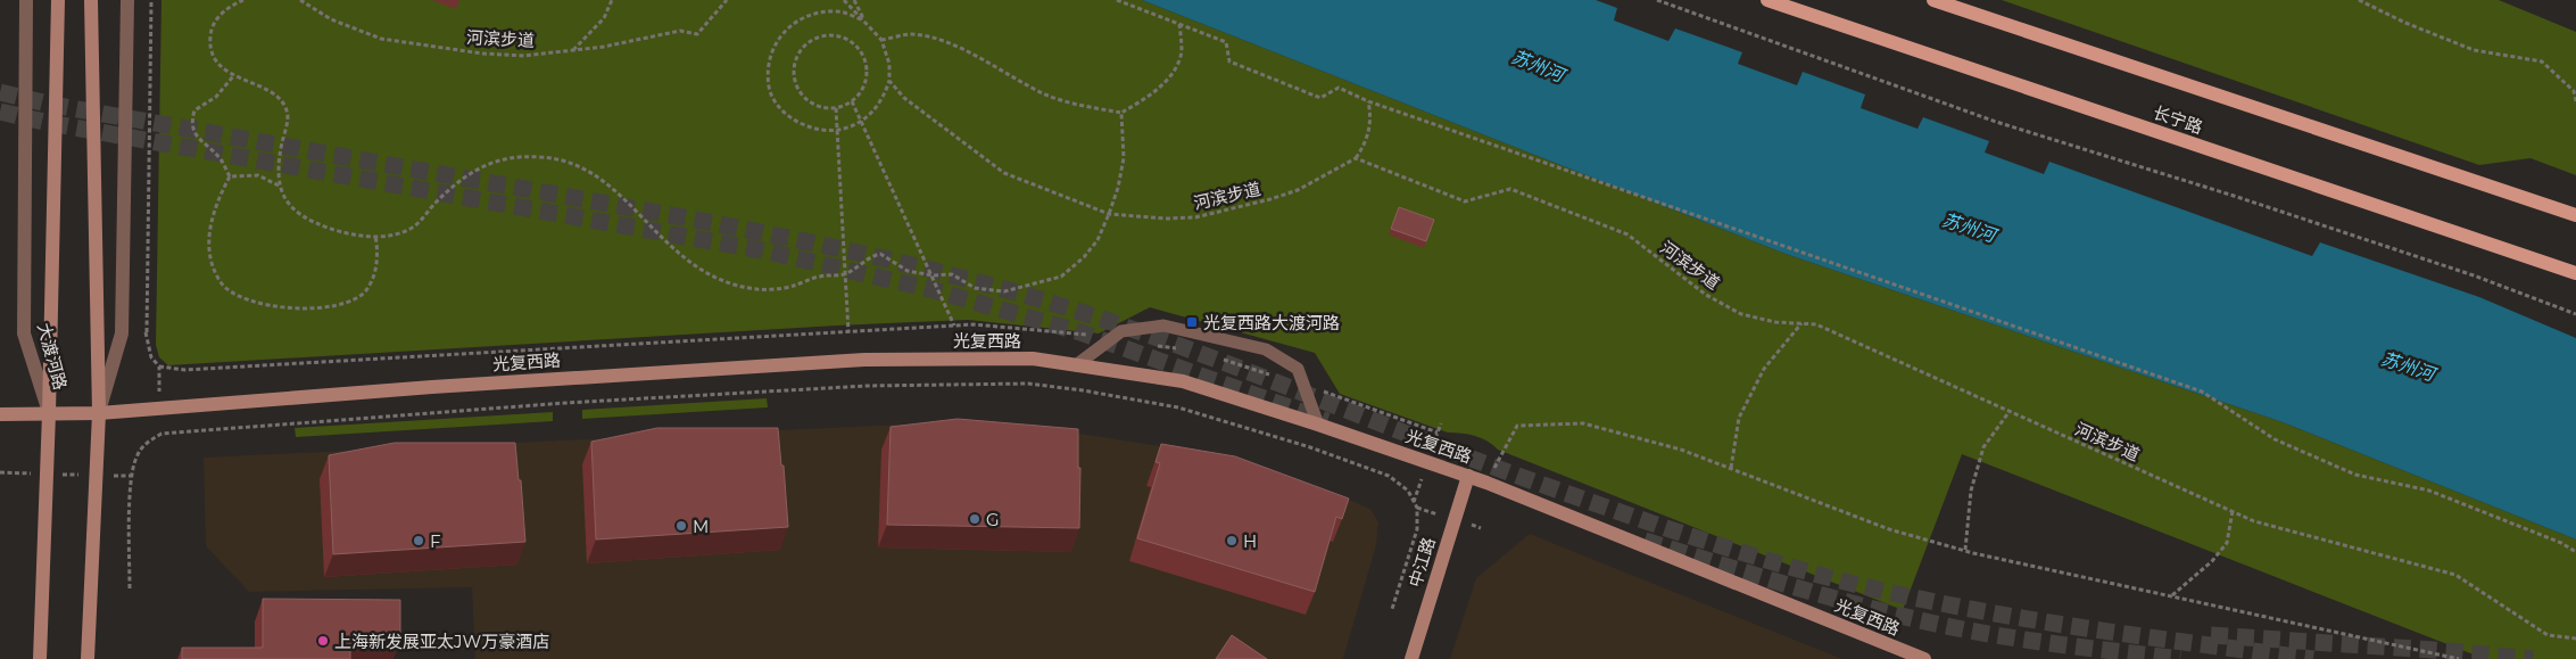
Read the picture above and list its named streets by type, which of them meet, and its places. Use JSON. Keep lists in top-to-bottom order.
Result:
{
  "streets": {
    "main road": ["长宁路"],
    "street": ["光复西路", "大渡河路", "中江路"],
    "path": ["河滨步道"]
  },
  "crossings": [
    ["光复西路", "大渡河路"],
    ["光复西路", "中江路"]
  ],
  "water": ["苏州河"],
  "places": {
    "transit": ["光复西路大渡河路"],
    "other": [
      "G",
      "M",
      "F",
      "H",
      "上海新发展亚太JW万豪酒店"
    ]
  }
}
